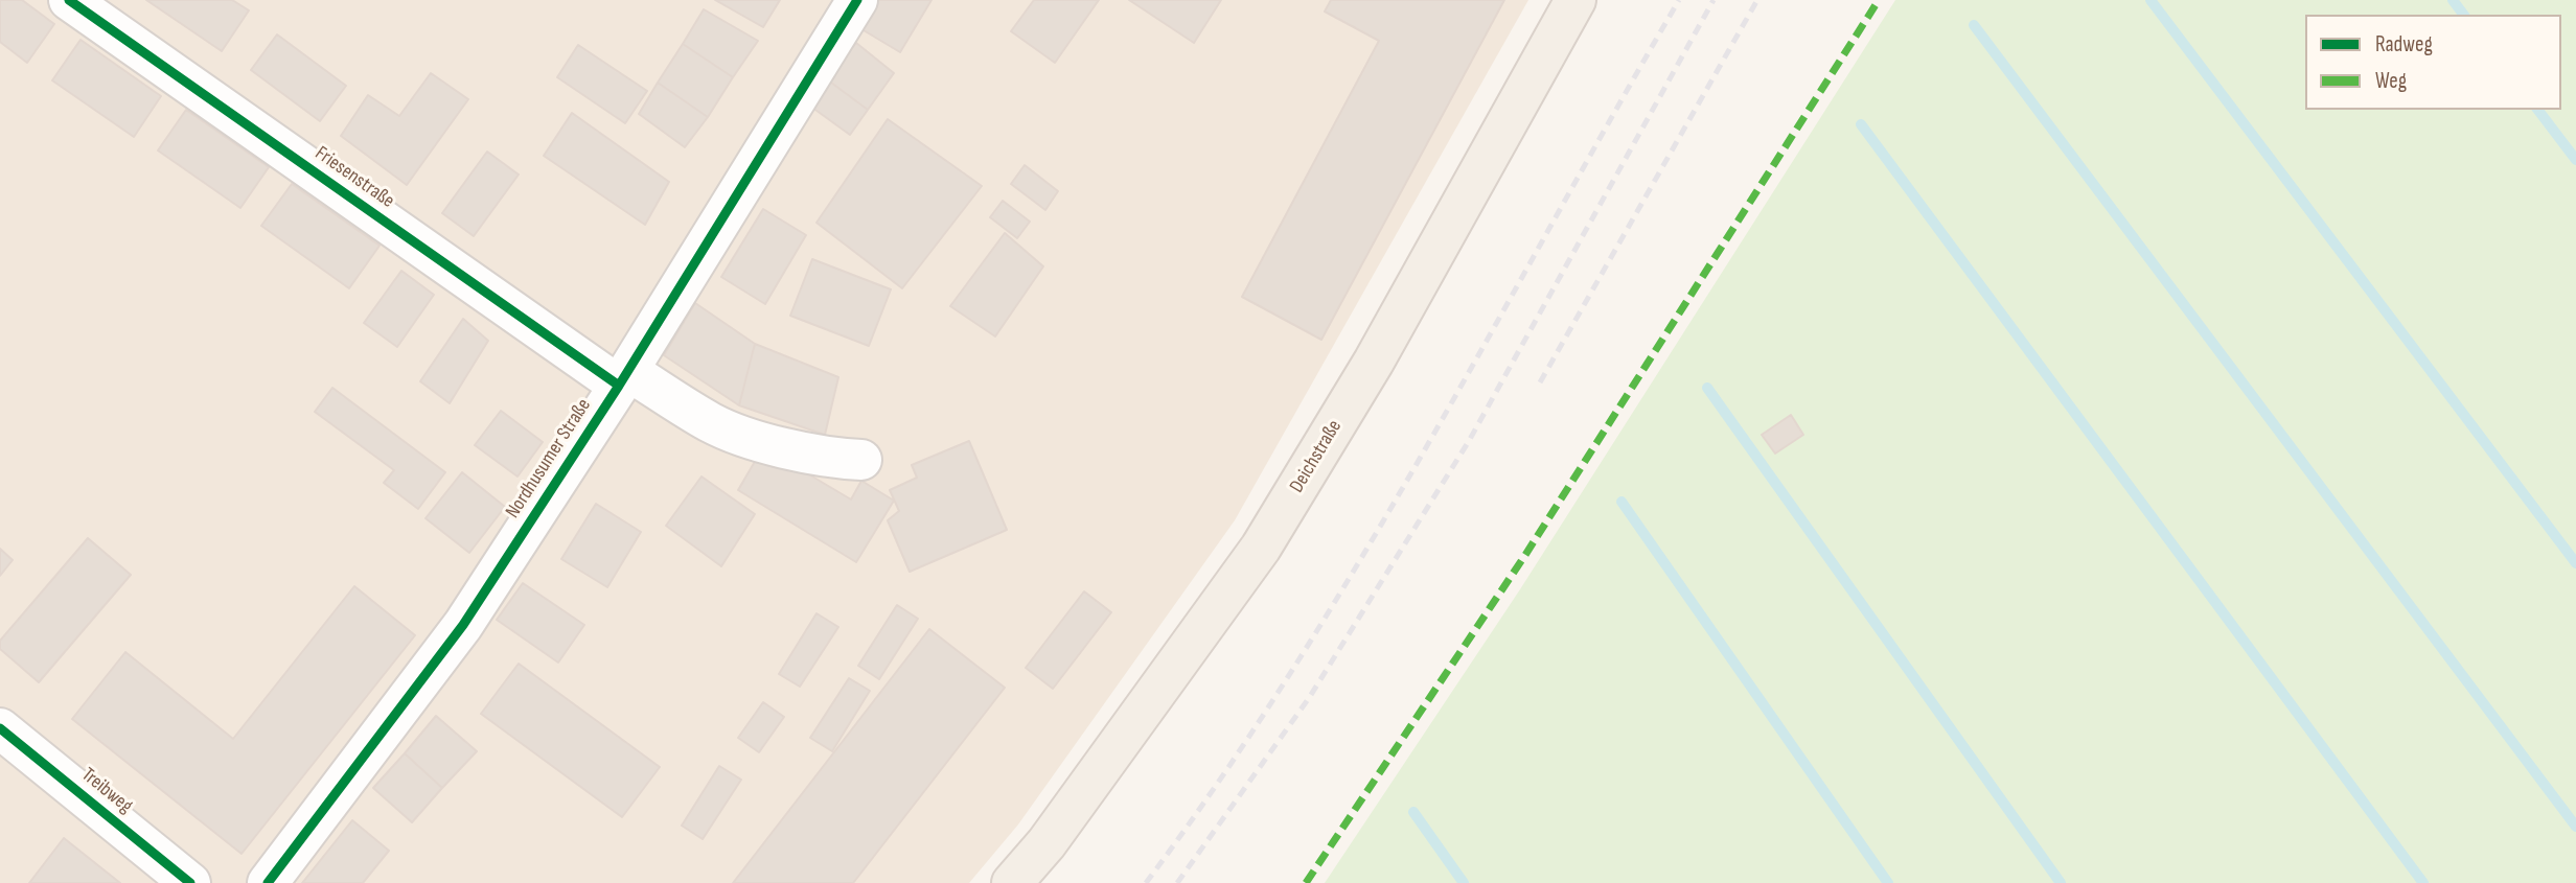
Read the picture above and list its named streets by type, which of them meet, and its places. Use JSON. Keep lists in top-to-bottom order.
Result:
{
  "streets": {
    "main road": ["Deichstraße"],
    "street": ["Friesenstraße", "Nordhusumer Straße", "Treibweg"]
  },
  "crossings": [
    ["Friesenstraße", "Nordhusumer Straße"]
  ],
  "legend": ["Radweg", "Weg"]
}
